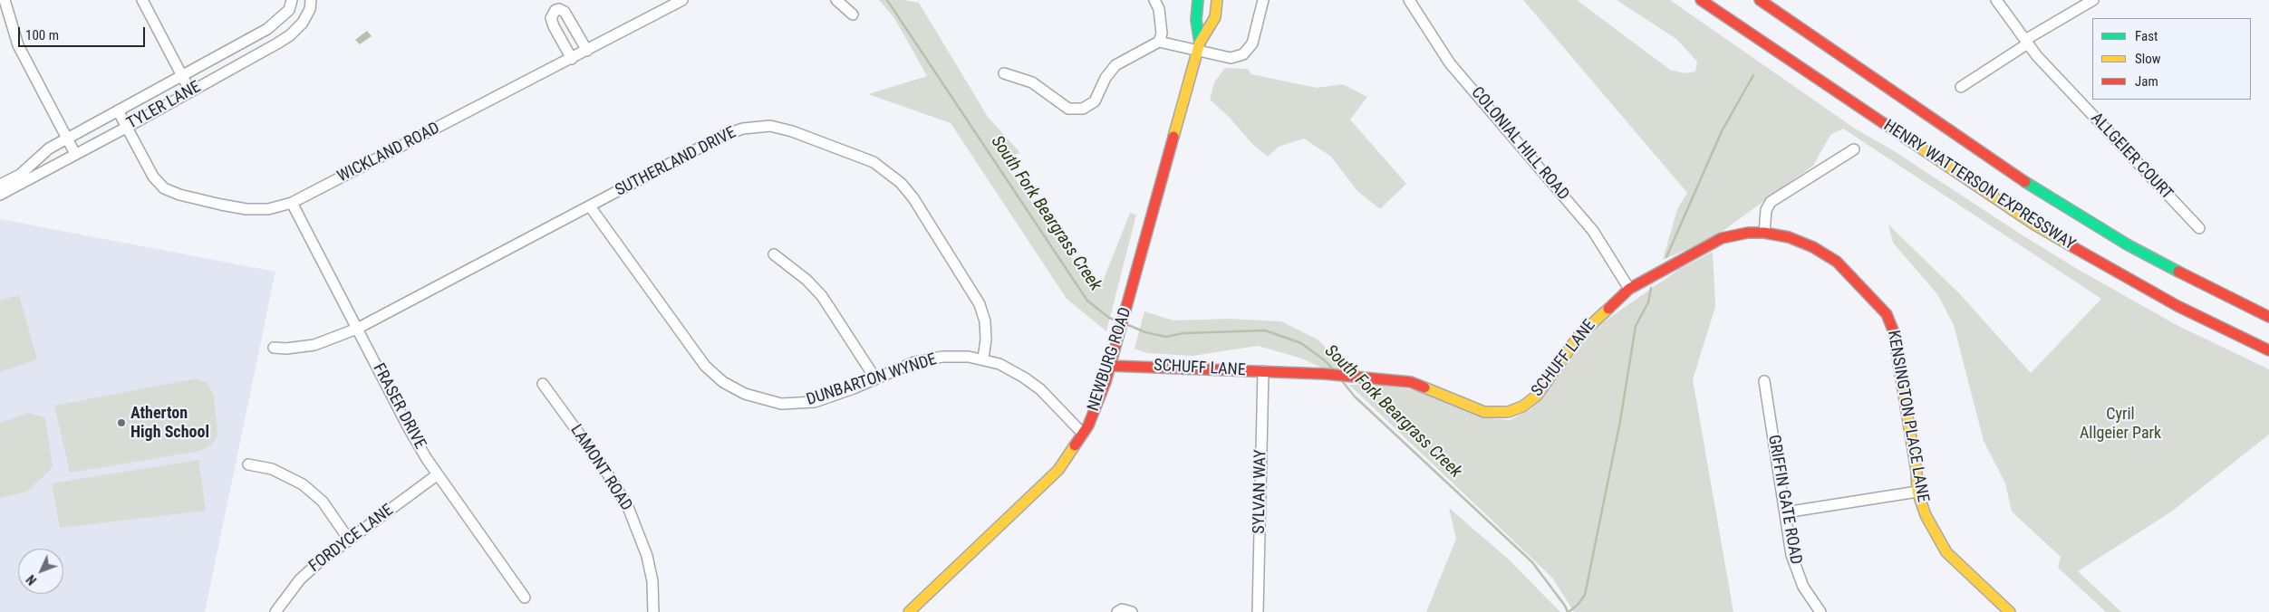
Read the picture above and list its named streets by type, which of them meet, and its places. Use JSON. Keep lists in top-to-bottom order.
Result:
{
  "streets": {
    "main road": [
      "HENRY WATTERSON EXPRESSWAY",
      "SCHUFF LANE",
      "NEWBURG ROAD",
      "KENSINGTON PLACE LANE"
    ],
    "street": [
      "TYLER LANE",
      "COLONIAL HILL ROAD",
      "WICKLAND ROAD",
      "ALLGEIER COURT",
      "SUTHERLAND DRIVE",
      "DUNBARTON WYNDE",
      "FRASER DRIVE",
      "LAMONT ROAD",
      "SYLVAN WAY",
      "GRIFFIN GATE ROAD",
      "FORDYCE LANE"
    ]
  },
  "crossings": [
    ["TYLER LANE", "WICKLAND ROAD"],
    ["COLONIAL HILL ROAD", "SCHUFF LANE"],
    ["WICKLAND ROAD", "FRASER DRIVE"],
    ["SUTHERLAND DRIVE", "DUNBARTON WYNDE"],
    ["SUTHERLAND DRIVE", "FRASER DRIVE"],
    ["SCHUFF LANE", "NEWBURG ROAD"],
    ["SCHUFF LANE", "KENSINGTON PLACE LANE"],
    ["SCHUFF LANE", "SYLVAN WAY"],
    ["NEWBURG ROAD", "DUNBARTON WYNDE"],
    ["FRASER DRIVE", "FORDYCE LANE"]
  ],
  "water": ["South Fork Beargrass Creek"],
  "parks": ["Cyril Allgeier Park"],
  "places": ["Atherton High School"],
  "legend": ["Fast", "Slow", "Jam"],
  "scale_bar": "100 m",
  "north": "bottom left"
}
